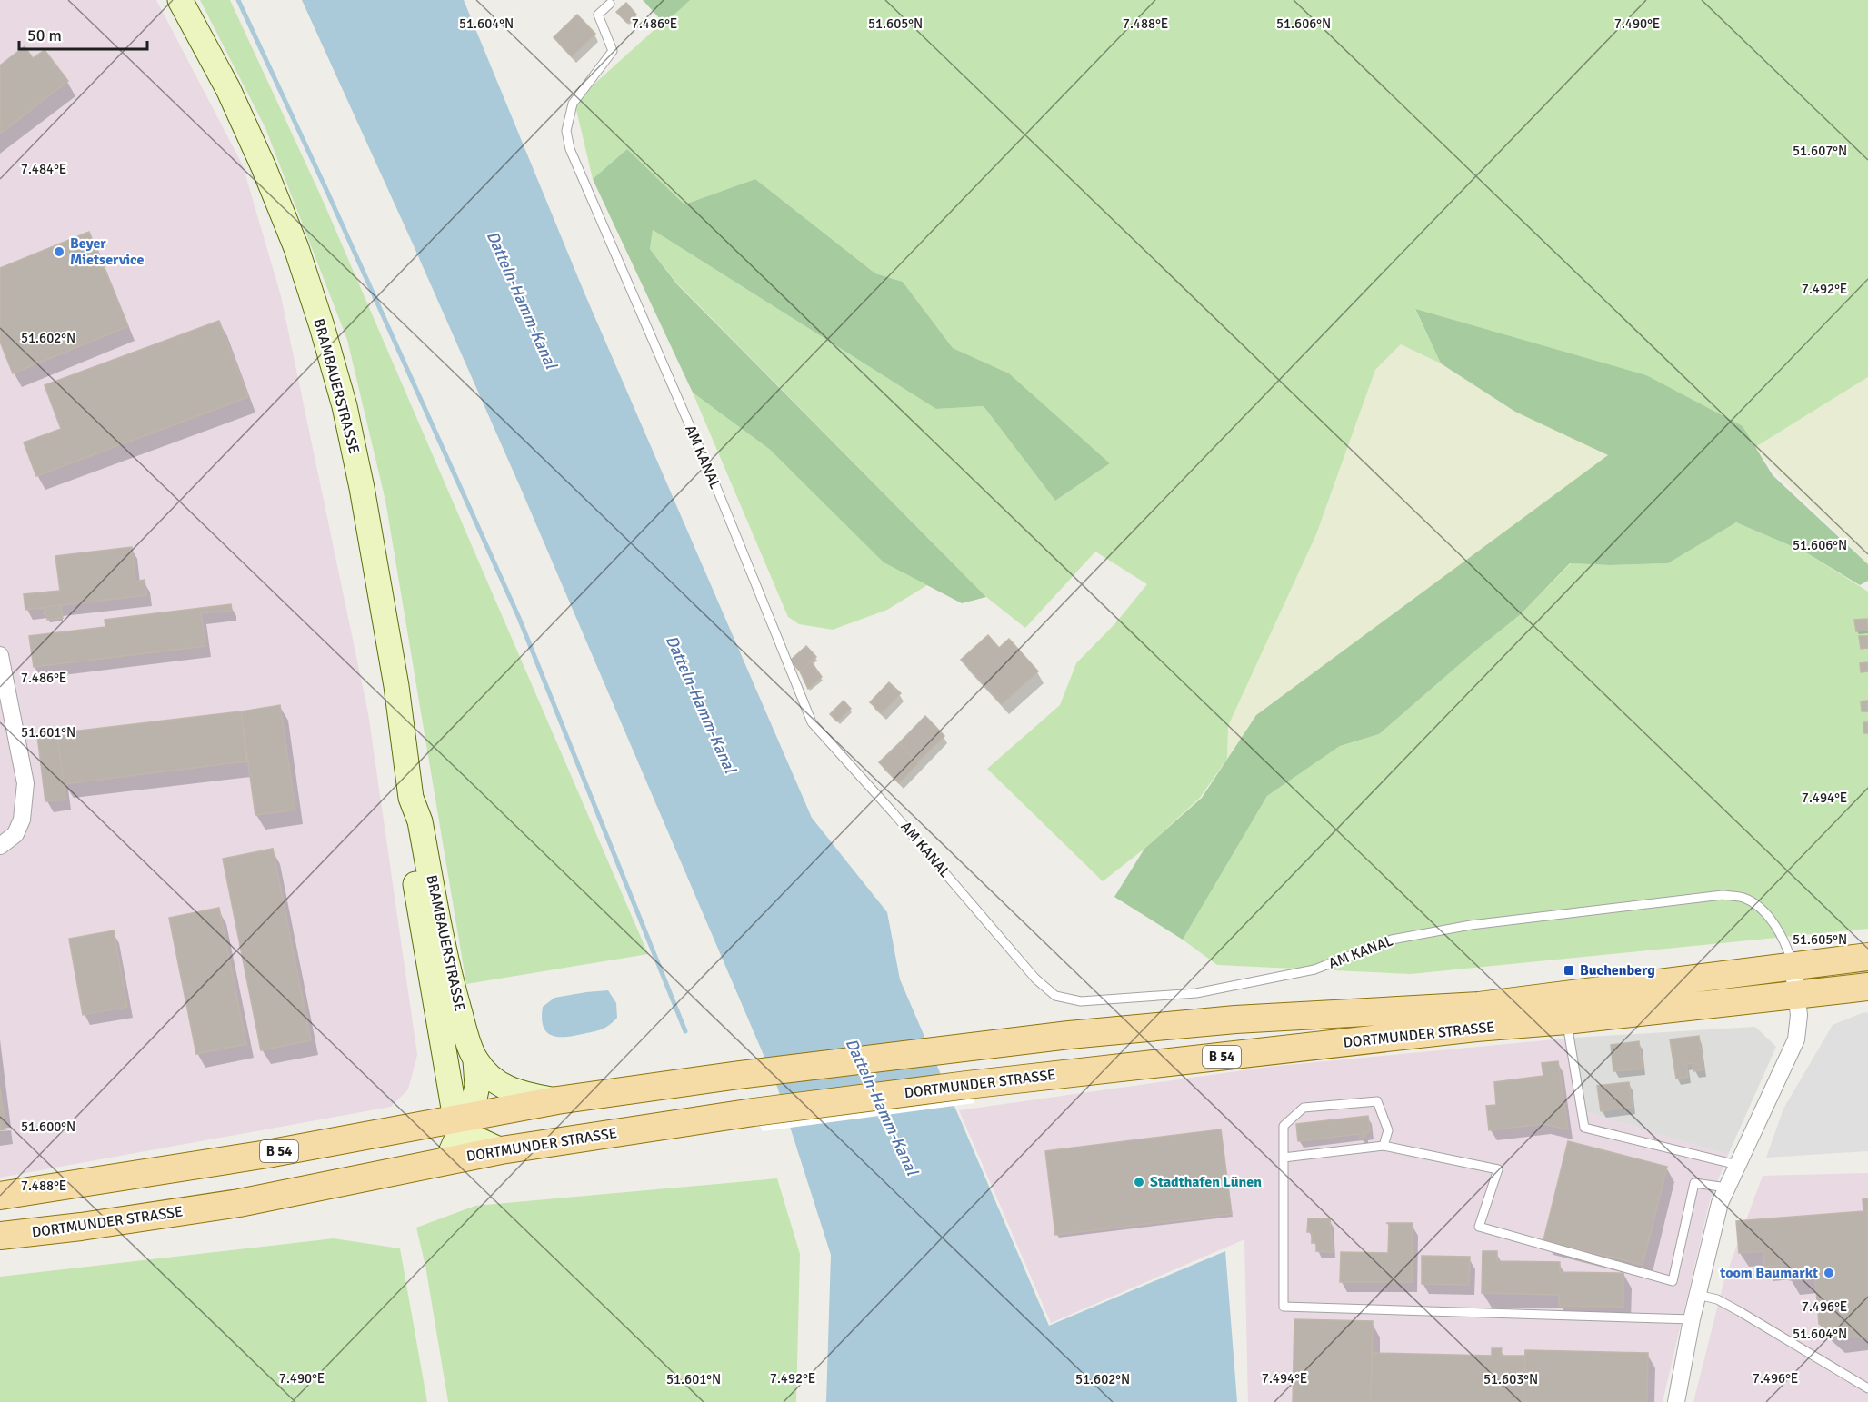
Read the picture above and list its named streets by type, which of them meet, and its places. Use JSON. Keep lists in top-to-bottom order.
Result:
{
  "streets": {
    "main road": ["BRAMBAUERSTRASSE", "DORTMUNDER STRASSE", "B 54"],
    "lane": ["AM KANAL"]
  },
  "crossings": [
    ["BRAMBAUERSTRASSE", "DORTMUNDER STRASSE"],
    ["AM KANAL", "DORTMUNDER STRASSE"]
  ],
  "water": ["Datteln-Hamm-Kanal"],
  "places": {
    "other": ["Beyer Mietservice", "Stadthafen Lünen", "toom Baumarkt"],
    "transit": ["Buchenberg"]
  },
  "scale_bar": "50 m",
  "coordinates": [
    "51.604°N",
    "51.605°N",
    "51.606°N",
    "7.486°E",
    "7.488°E",
    "7.490°E",
    "51.607°N",
    "7.484°E",
    "7.492°E",
    "51.602°N",
    "51.601°N",
    "7.494°E",
    "51.600°N",
    "7.496°E",
    "51.603°N"
  ]
}
